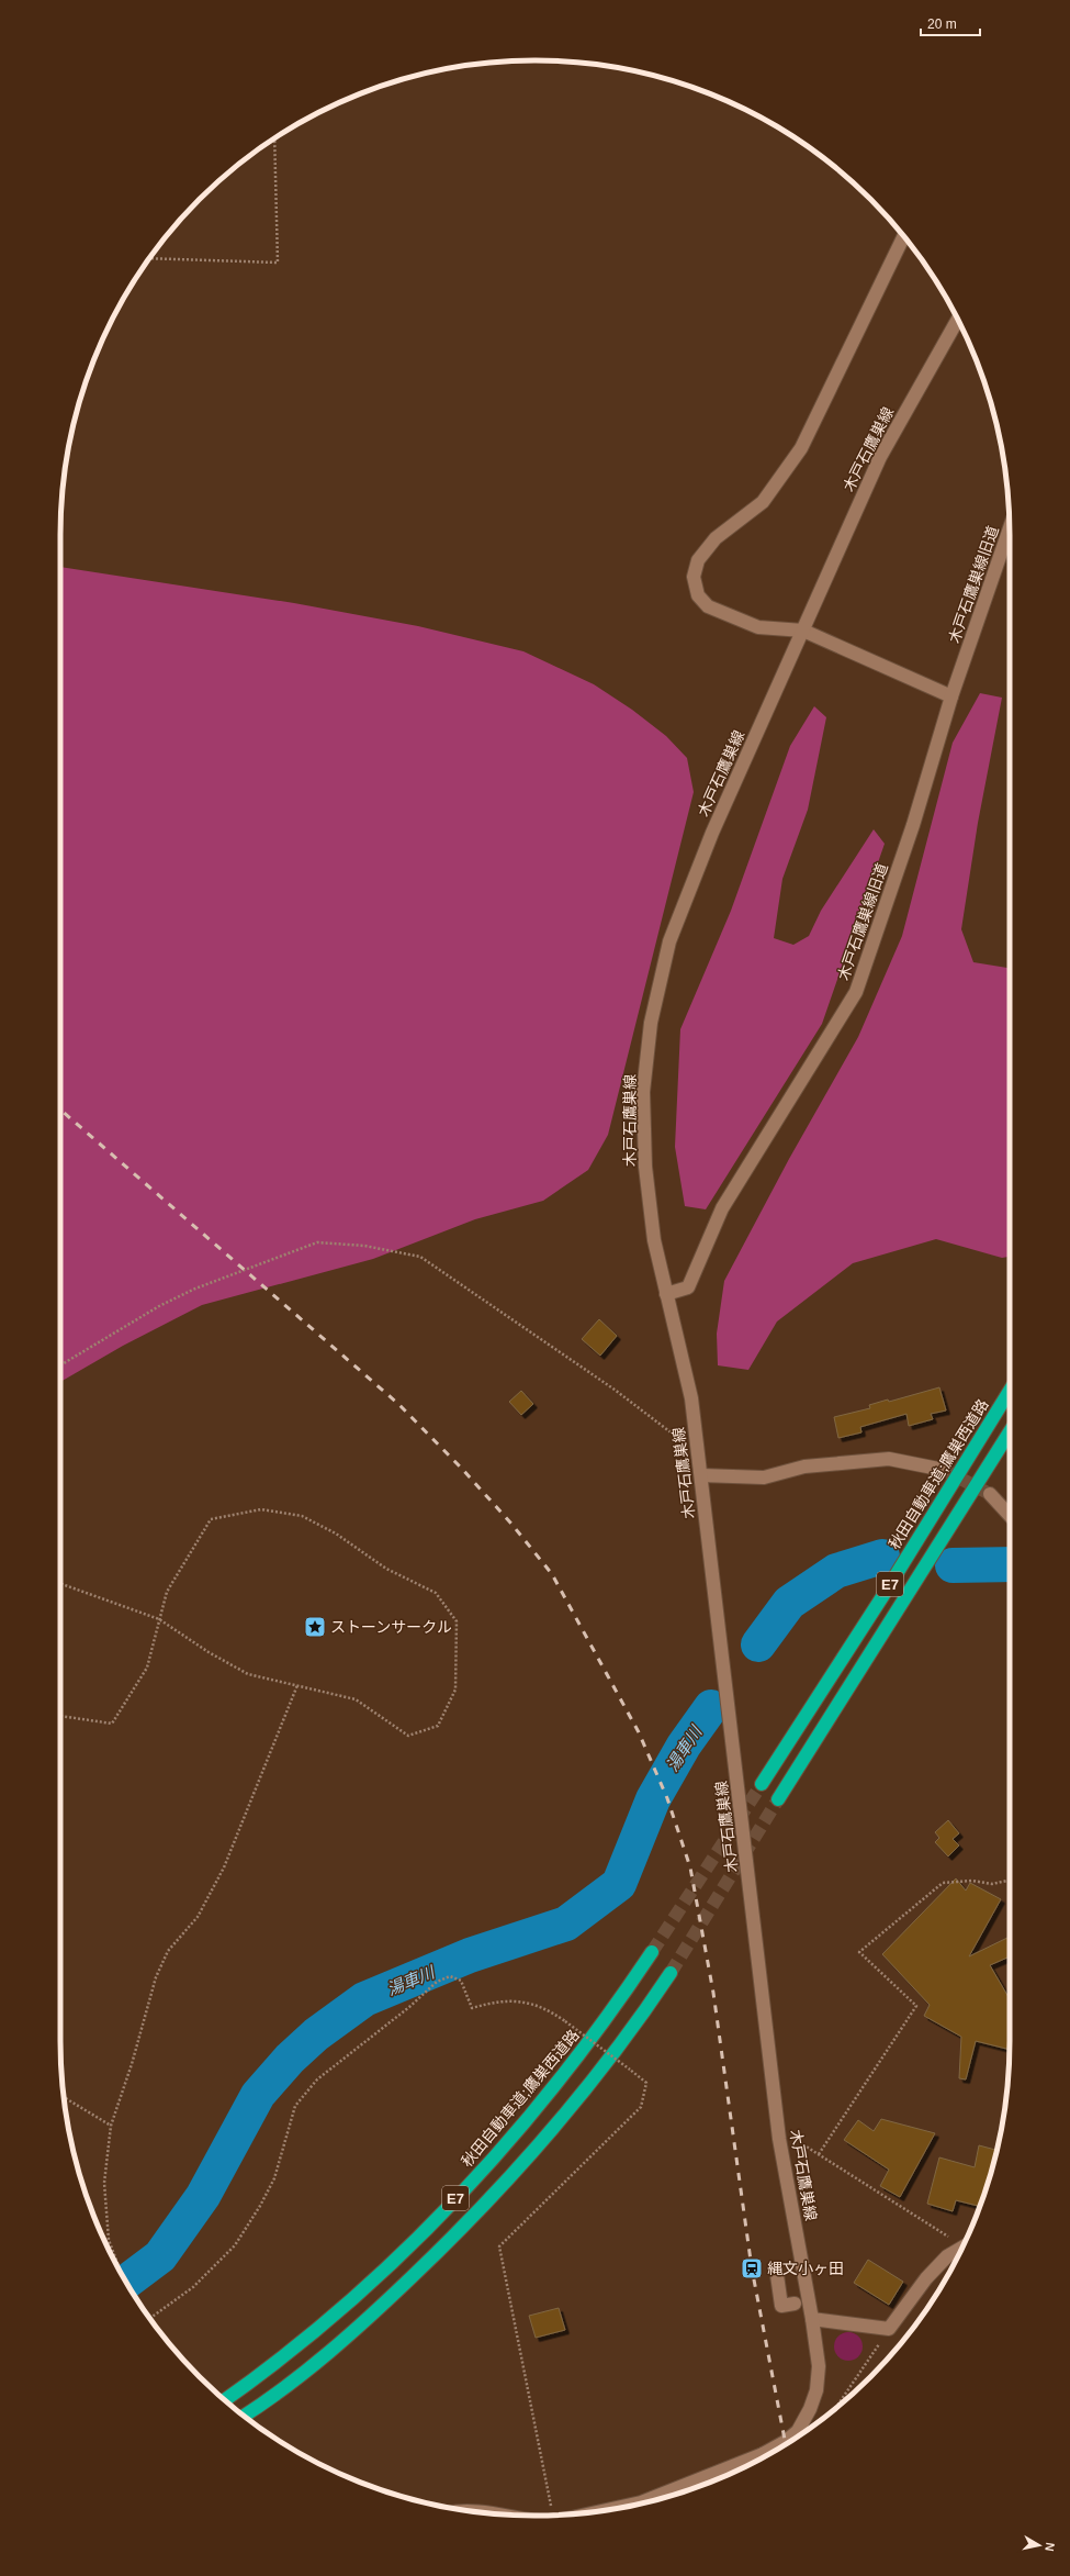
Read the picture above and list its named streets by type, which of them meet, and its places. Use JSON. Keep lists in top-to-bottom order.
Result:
{
  "streets": {
    "highway": ["秋田自動車道;鷹巣西道路", "E7"],
    "main road": ["木戸石鷹巣線", "木戸石鷹巣線旧道"]
  },
  "crossings": [
    ["木戸石鷹巣線", "木戸石鷹巣線旧道"]
  ],
  "water": ["湯車川"],
  "places": {
    "place": ["ストーンサークル"],
    "station": ["縄文小ヶ田"]
  },
  "scale_bar": "20 m",
  "north": "right"
}
